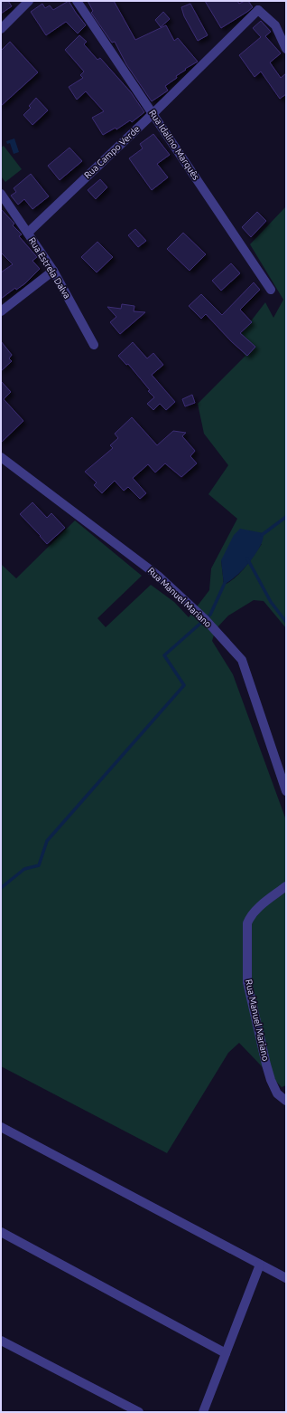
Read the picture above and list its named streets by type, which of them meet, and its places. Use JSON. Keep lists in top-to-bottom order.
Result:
{
  "streets": {
    "street": [
      "Rua Idalino Marquês",
      "Rua Campo Verde",
      "Rua Estrela Dalva",
      "Rua Manuel Mariano"
    ]
  },
  "crossings": [
    ["Rua Idalino Marquês", "Rua Campo Verde"],
    ["Rua Campo Verde", "Rua Estrela Dalva"]
  ]
}
